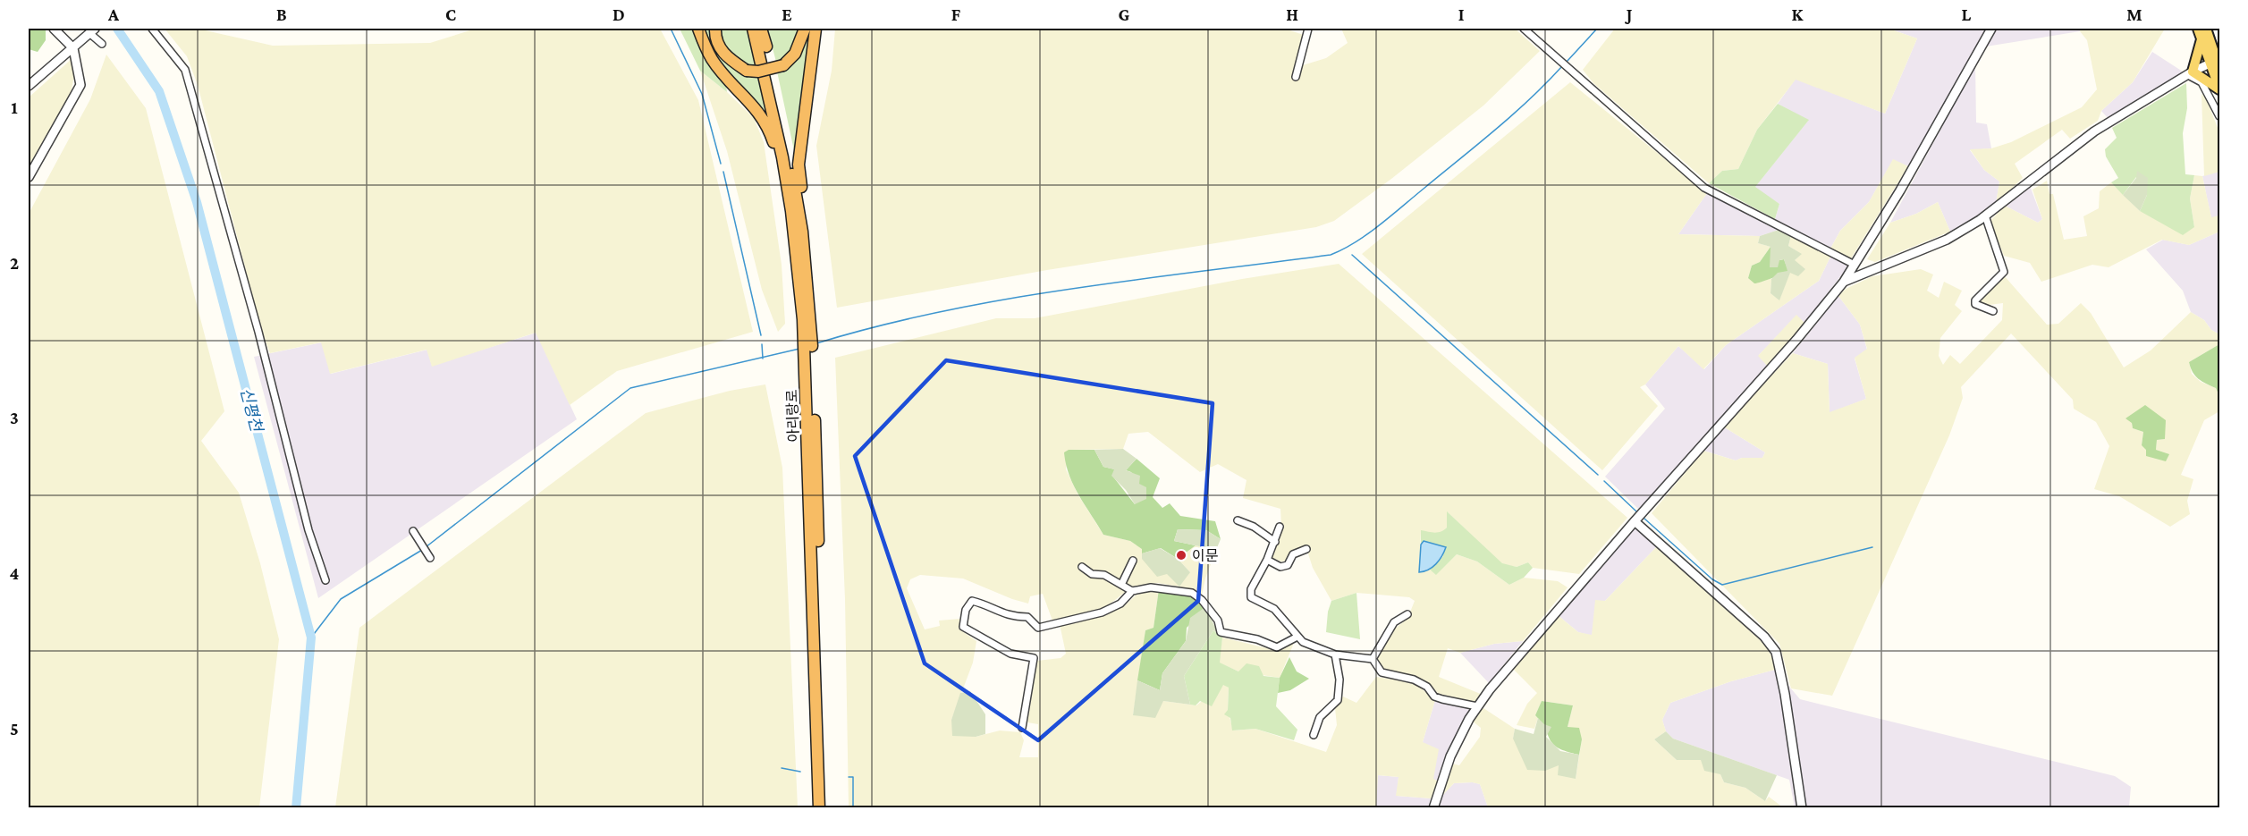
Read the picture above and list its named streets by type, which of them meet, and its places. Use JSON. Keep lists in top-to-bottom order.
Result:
{
  "streets": {
    "highway": ["아리랑로"]
  },
  "water": ["신평천"],
  "places": ["이문"],
  "grid": {
    "columns": [
      "A",
      "B",
      "C",
      "D",
      "E",
      "F",
      "G",
      "H",
      "I",
      "J",
      "K",
      "L",
      "M"
    ],
    "rows": [
      "1",
      "2",
      "3",
      "4",
      "5"
    ]
  }
}
